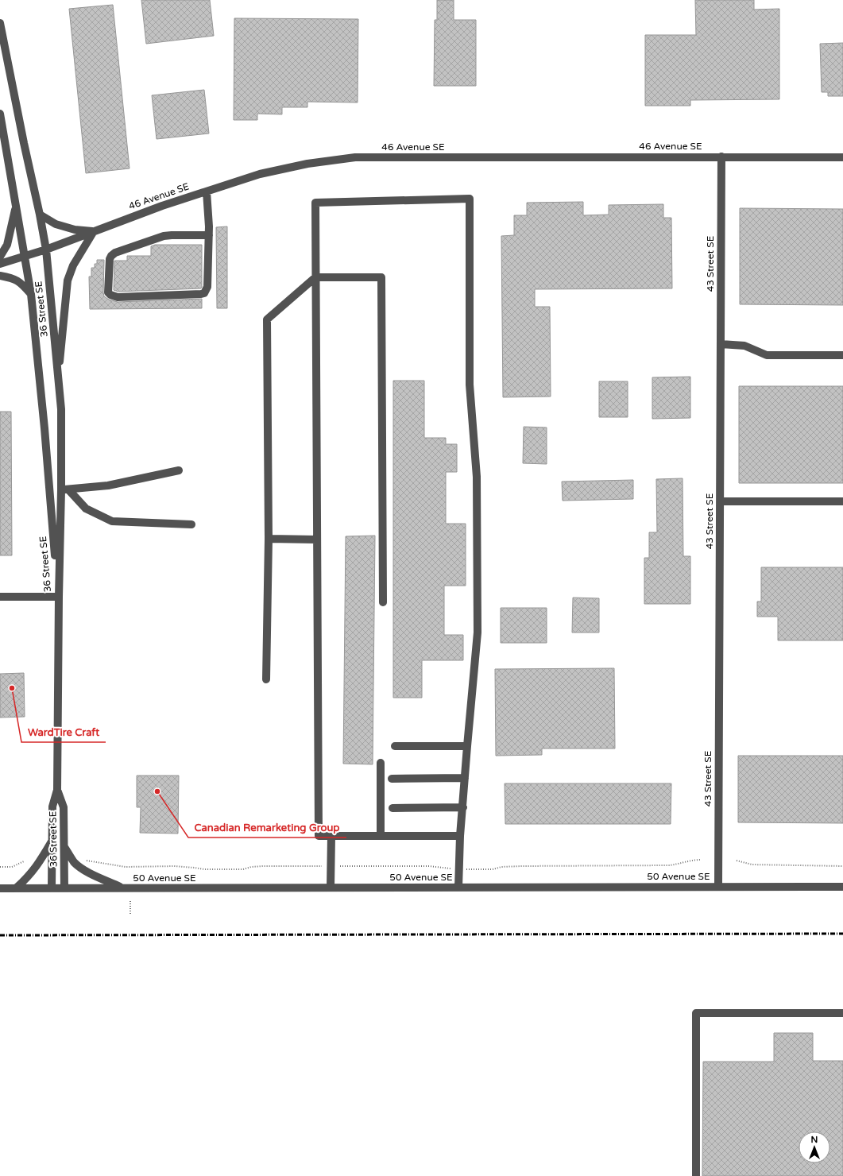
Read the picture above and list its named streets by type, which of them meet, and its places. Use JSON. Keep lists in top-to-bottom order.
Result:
{
  "streets": {
    "street": [
      "46 Avenue SE",
      "43 Street SE",
      "36 Street SE",
      "50 Avenue SE"
    ]
  },
  "crossings": [
    ["46 Avenue SE", "43 Street SE"],
    ["46 Avenue SE", "36 Street SE"],
    ["43 Street SE", "50 Avenue SE"],
    ["36 Street SE", "50 Avenue SE"]
  ],
  "places": ["WardTire Craft", "Canadian Remarketing Group"],
  "north": "top"
}
